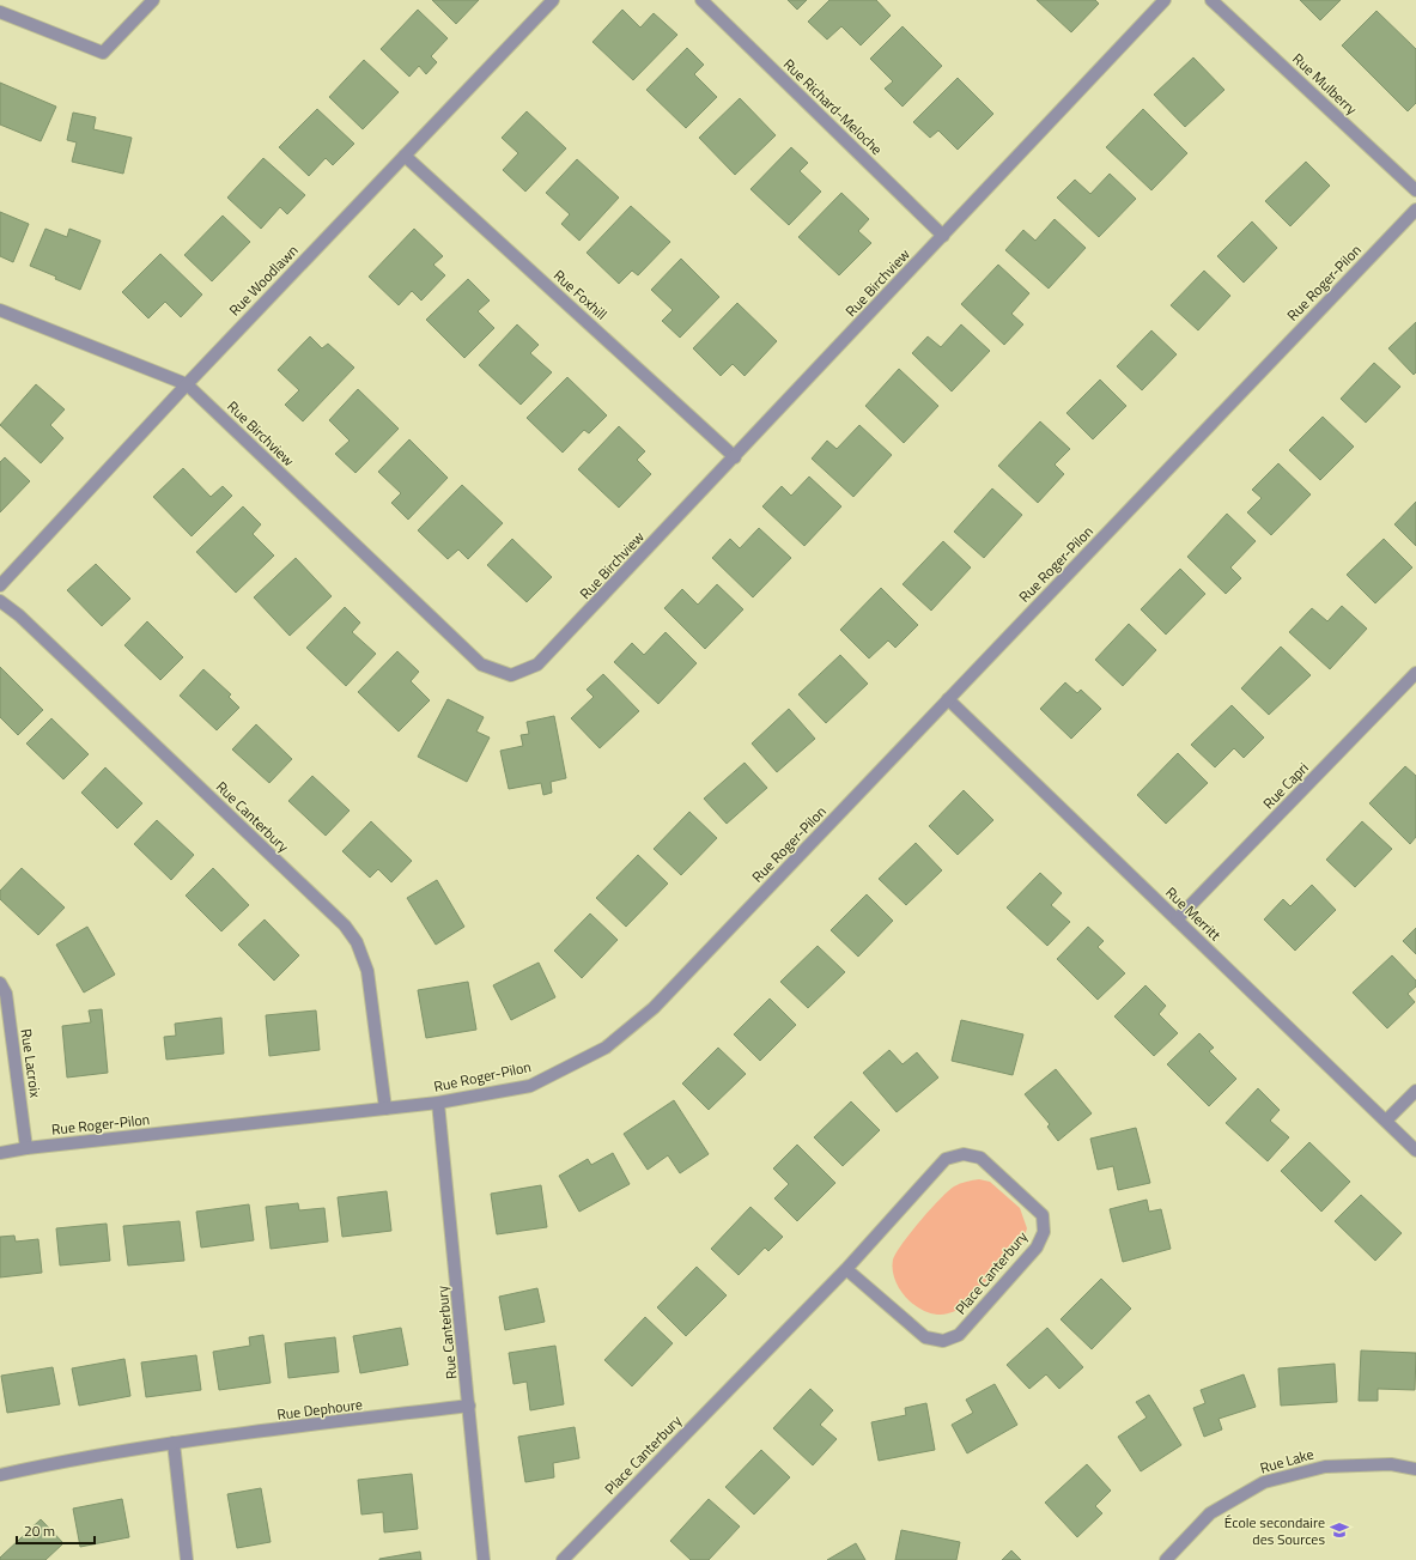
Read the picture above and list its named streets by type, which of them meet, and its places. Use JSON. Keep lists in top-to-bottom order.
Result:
{
  "streets": {
    "street": [
      "Rue Mulberry",
      "Rue Richard-Meloche",
      "Rue Woodlawn",
      "Rue Birchview",
      "Rue Roger-Pilon",
      "Rue Foxhill",
      "Rue Capri",
      "Rue Canterbury",
      "Rue Merritt",
      "Rue Lacroix",
      "Place Canterbury",
      "Rue Dephoure",
      "Rue Lake"
    ]
  },
  "crossings": [
    ["Rue Richard-Meloche", "Rue Birchview"],
    ["Rue Woodlawn", "Rue Birchview"],
    ["Rue Woodlawn", "Rue Foxhill"],
    ["Rue Birchview", "Rue Foxhill"],
    ["Rue Roger-Pilon", "Rue Canterbury"],
    ["Rue Roger-Pilon", "Rue Merritt"],
    ["Rue Roger-Pilon", "Rue Lacroix"],
    ["Rue Capri", "Rue Merritt"],
    ["Rue Canterbury", "Rue Dephoure"]
  ],
  "places": {
    "school or university": ["École secondaire des Sources"]
  },
  "scale_bar": "20 m"
}
